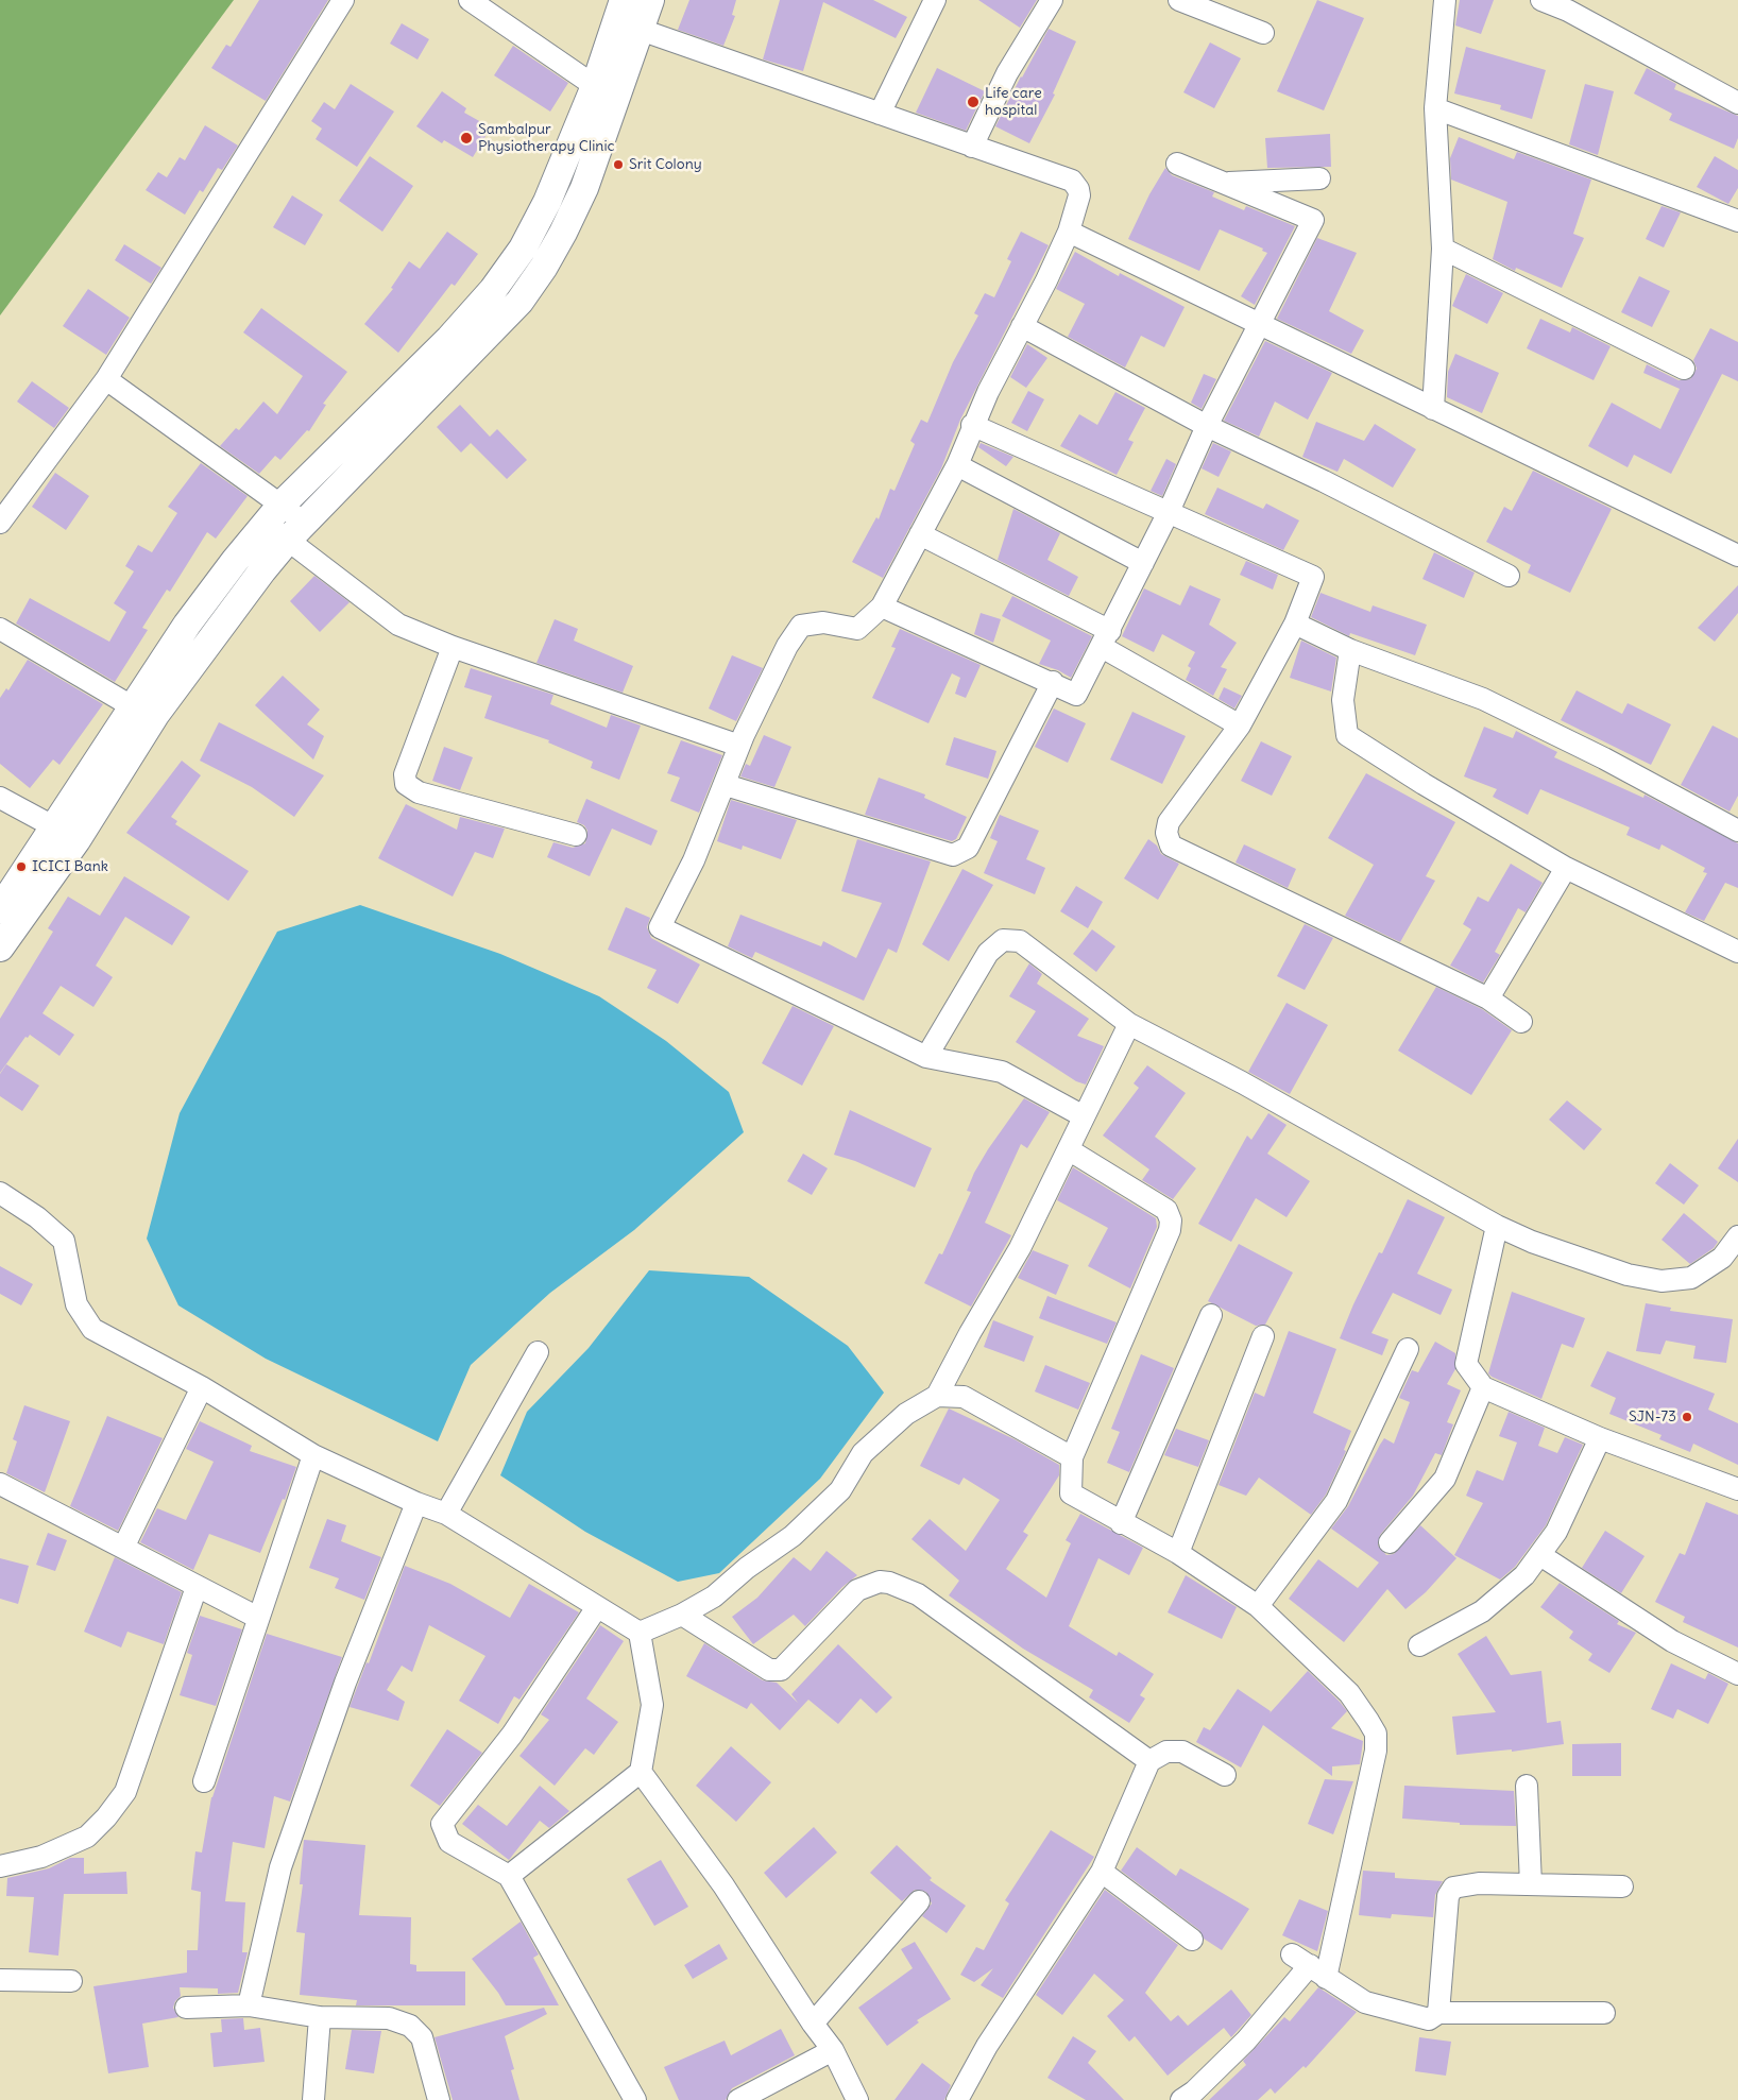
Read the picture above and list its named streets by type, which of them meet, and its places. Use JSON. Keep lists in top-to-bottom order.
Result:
{
  "places": [
    "Life care hospital",
    "Sambalpur Physiotherapy Clinic",
    "Srit Colony",
    "ICICI Bank",
    "SJN-73"
  ]
}
